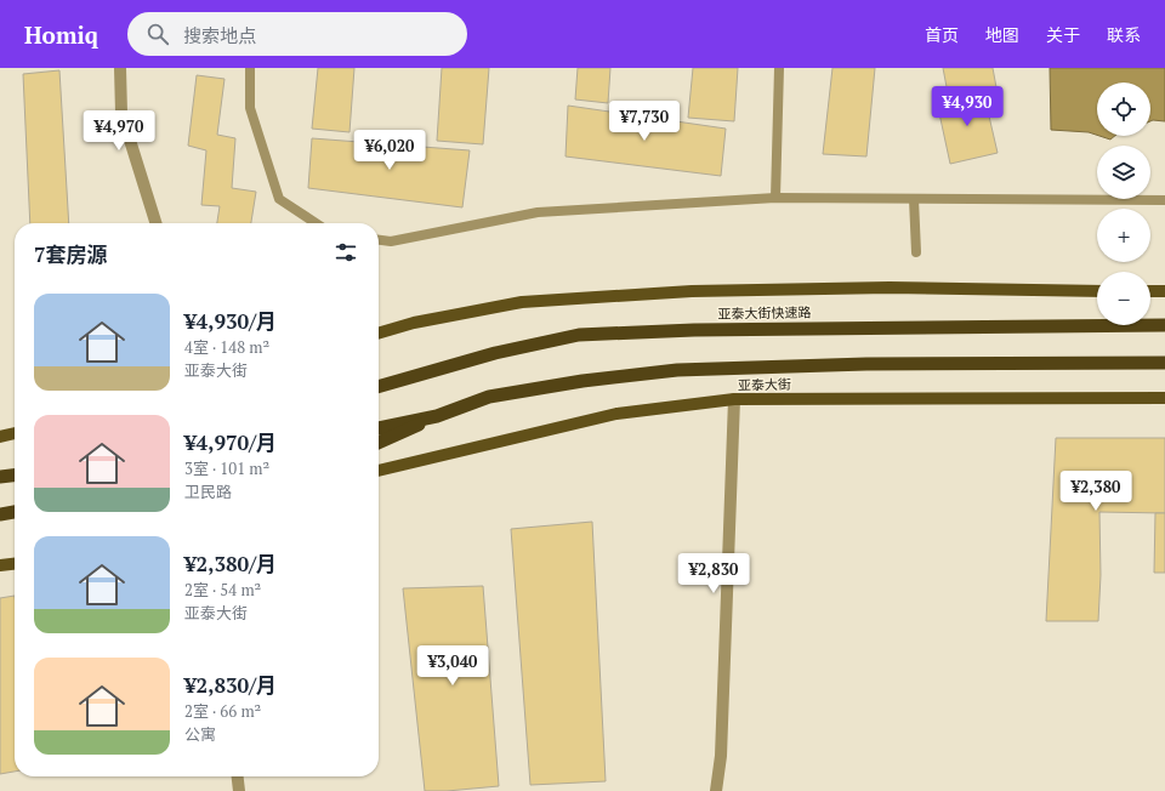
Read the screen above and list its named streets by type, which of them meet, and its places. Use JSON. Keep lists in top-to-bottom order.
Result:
{
  "streets": {
    "highway": ["亚泰大街快速路"],
    "main road": ["亚泰大街"]
  },
  "page": {
    "header": "Homiq",
    "search": "搜索地点",
    "nav": [
      "首页",
      "地图",
      "关于",
      "联系"
    ],
    "map_buttons": ["+", "−"],
    "price": [
      "¥4,930",
      "¥7,730",
      "¥4,970",
      "¥6,020",
      "¥2,380",
      "¥2,830",
      "¥3,040"
    ],
    "heading": "7套房源",
    "list": [
      {
        "name": "¥4,930/月",
        "note": "4室 · 148 m² · 亚泰大街"
      },
      {
        "name": "¥4,970/月",
        "note": "3室 · 101 m² · 卫民路"
      },
      {
        "name": "¥2,380/月",
        "note": "2室 · 54 m² · 亚泰大街"
      },
      {
        "name": "¥2,830/月",
        "note": "2室 · 66 m² · 公寓"
      }
    ]
  }
}
